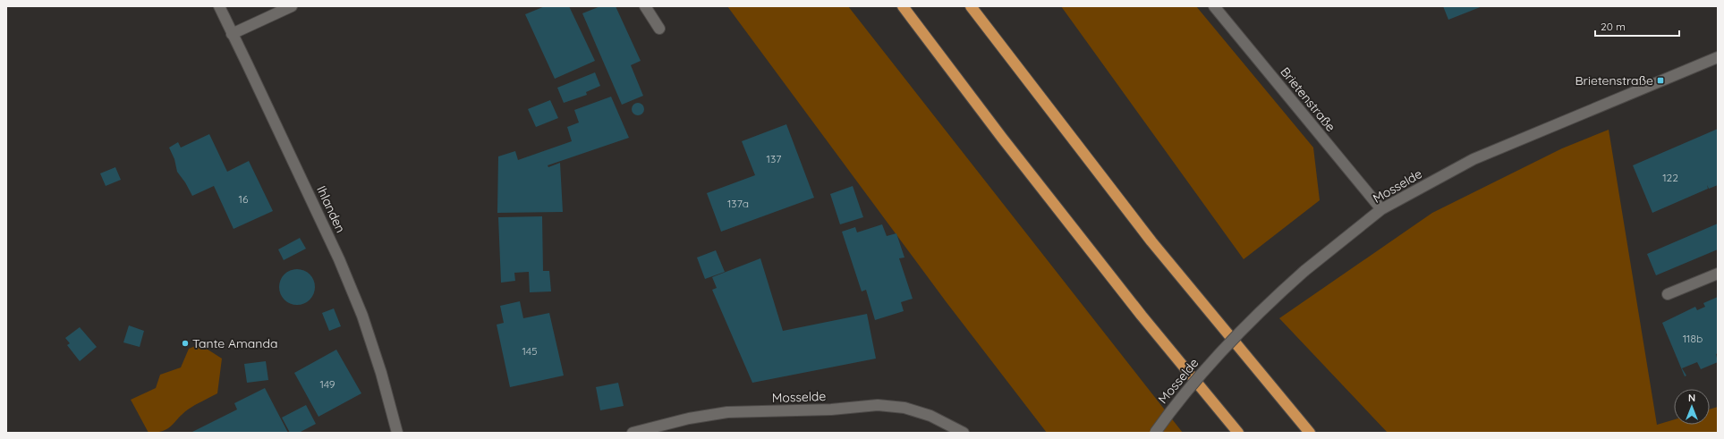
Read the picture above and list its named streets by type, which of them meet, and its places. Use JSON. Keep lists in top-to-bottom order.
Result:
{
  "streets": {
    "street": ["Brietenstraße", "Mosselde", "Ihlanden"]
  },
  "crossings": [
    ["Brietenstraße", "Mosselde"]
  ],
  "places": {
    "transit": ["Brietenstraße"],
    "other": ["Tante Amanda"]
  },
  "house_numbers": [
    "137",
    "122",
    "16",
    "137a",
    "118b",
    "145",
    "149"
  ],
  "scale_bar": "20 m",
  "north": "top"
}
